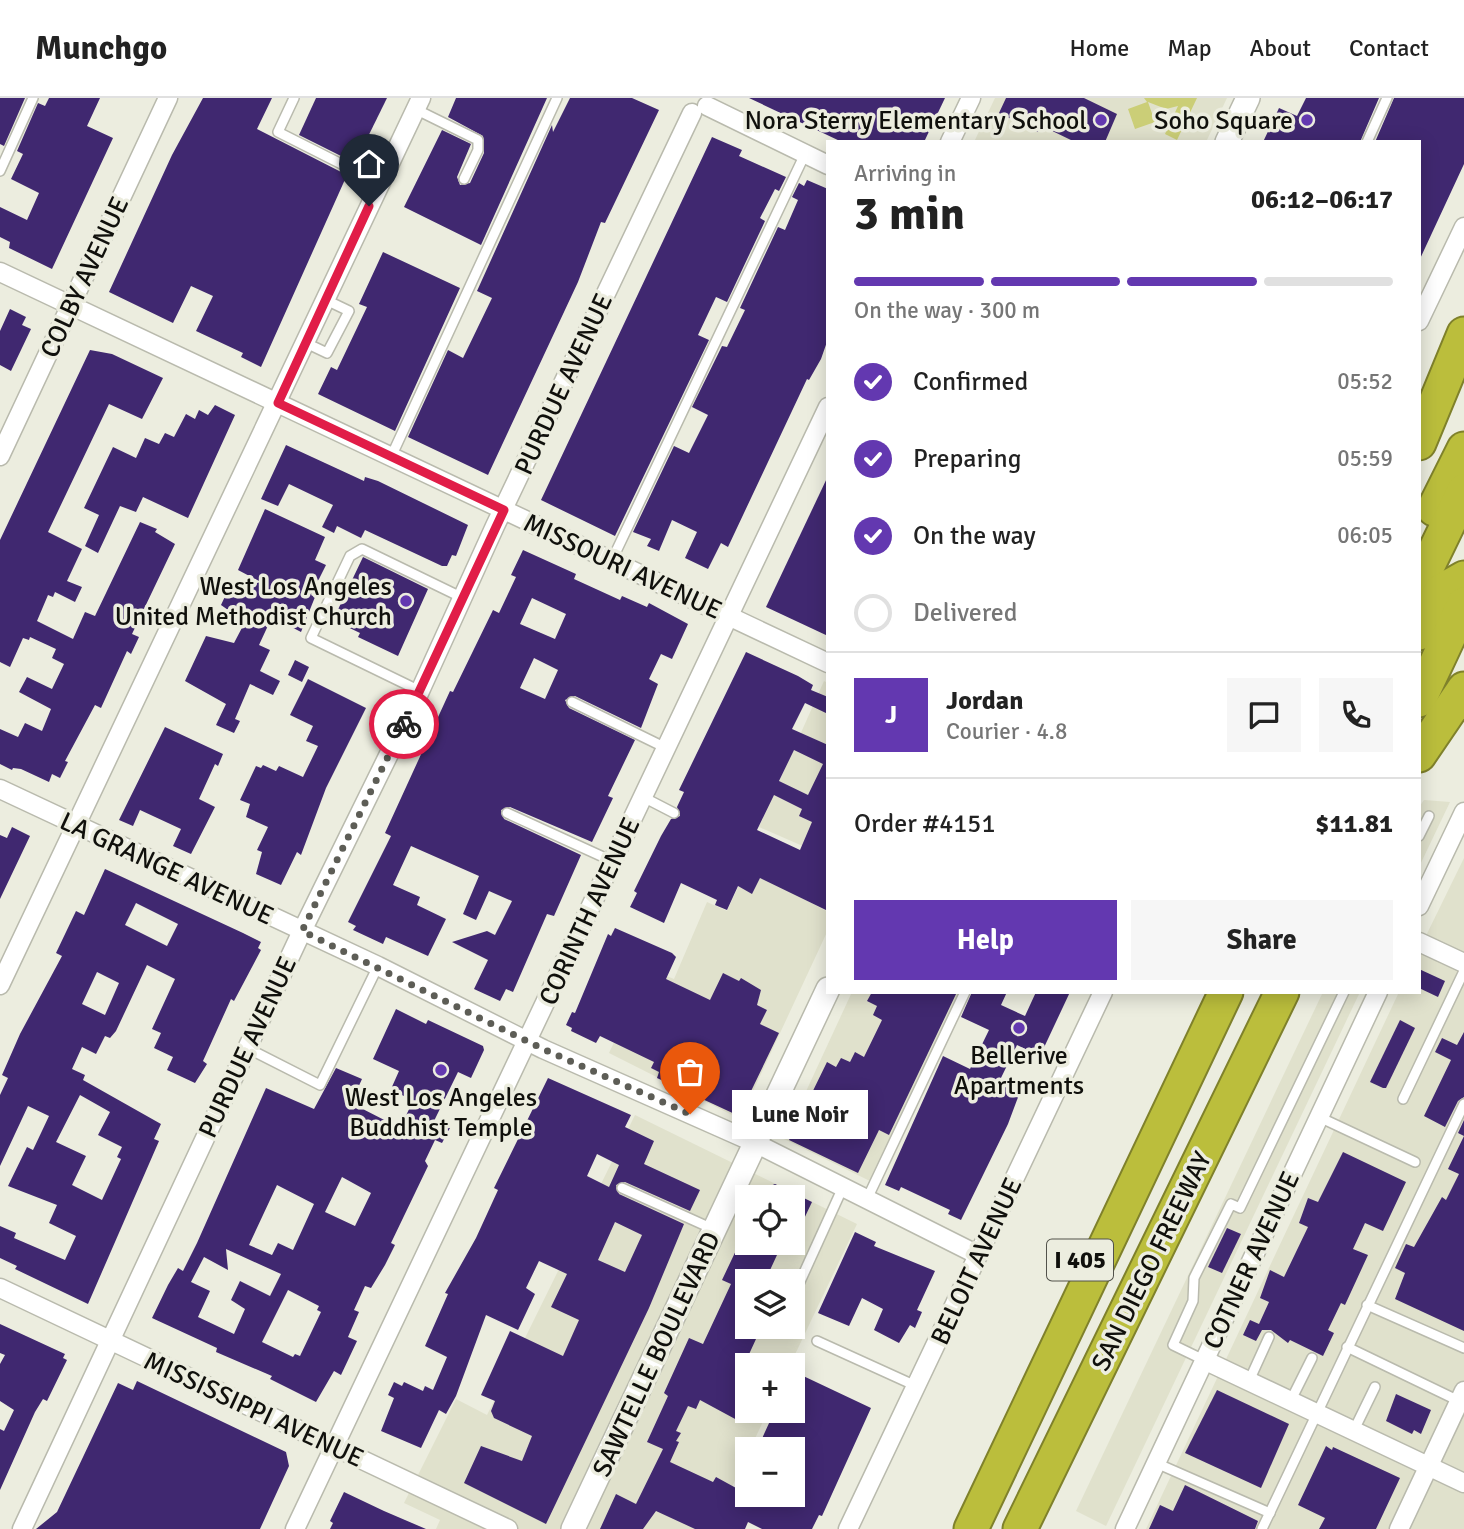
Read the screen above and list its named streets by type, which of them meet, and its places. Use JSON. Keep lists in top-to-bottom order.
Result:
{
  "streets": {
    "highway": ["I 405", "SAN DIEGO FREEWAY"],
    "street": [
      "COLBY AVENUE",
      "PURDUE AVENUE",
      "MISSOURI AVENUE",
      "LA GRANGE AVENUE",
      "CORINTH AVENUE",
      "COTNER AVENUE",
      "BELOIT AVENUE",
      "SAWTELLE BOULEVARD",
      "MISSISSIPPI AVENUE"
    ]
  },
  "crossings": [
    ["COLBY AVENUE", "MISSOURI AVENUE"],
    ["PURDUE AVENUE", "MISSOURI AVENUE"],
    ["PURDUE AVENUE", "LA GRANGE AVENUE"],
    ["PURDUE AVENUE", "MISSISSIPPI AVENUE"],
    ["MISSOURI AVENUE", "CORINTH AVENUE"],
    ["LA GRANGE AVENUE", "CORINTH AVENUE"],
    ["LA GRANGE AVENUE", "BELOIT AVENUE"],
    ["LA GRANGE AVENUE", "SAWTELLE BOULEVARD"],
    ["CORINTH AVENUE", "MISSISSIPPI AVENUE"]
  ],
  "places": [
    "Nora Sterry Elementary School",
    "Soho Square",
    "West Los Angeles United Methodist Church",
    "Bellerive Apartments",
    "West Los Angeles Buddhist Temple",
    "Lune Noir"
  ],
  "page": {
    "header": "Munchgo",
    "nav": [
      "Home",
      "Map",
      "About",
      "Contact"
    ],
    "heading": ["3 min", "Arriving in", "06:12–06:17"],
    "panel": [
      "Jordan",
      "Courier · 4.8",
      "Order #4151",
      "$11.81"
    ],
    "bar": "On the way · 300 m",
    "list": [
      ["Confirmed", "05:52"],
      ["Preparing", "05:59"],
      ["On the way", "06:05"],
      "Delivered"
    ],
    "round": "J",
    "buttons": ["Help", "Share"],
    "bubble": "Lune Noir",
    "map_buttons": ["+", "−"]
  }
}
